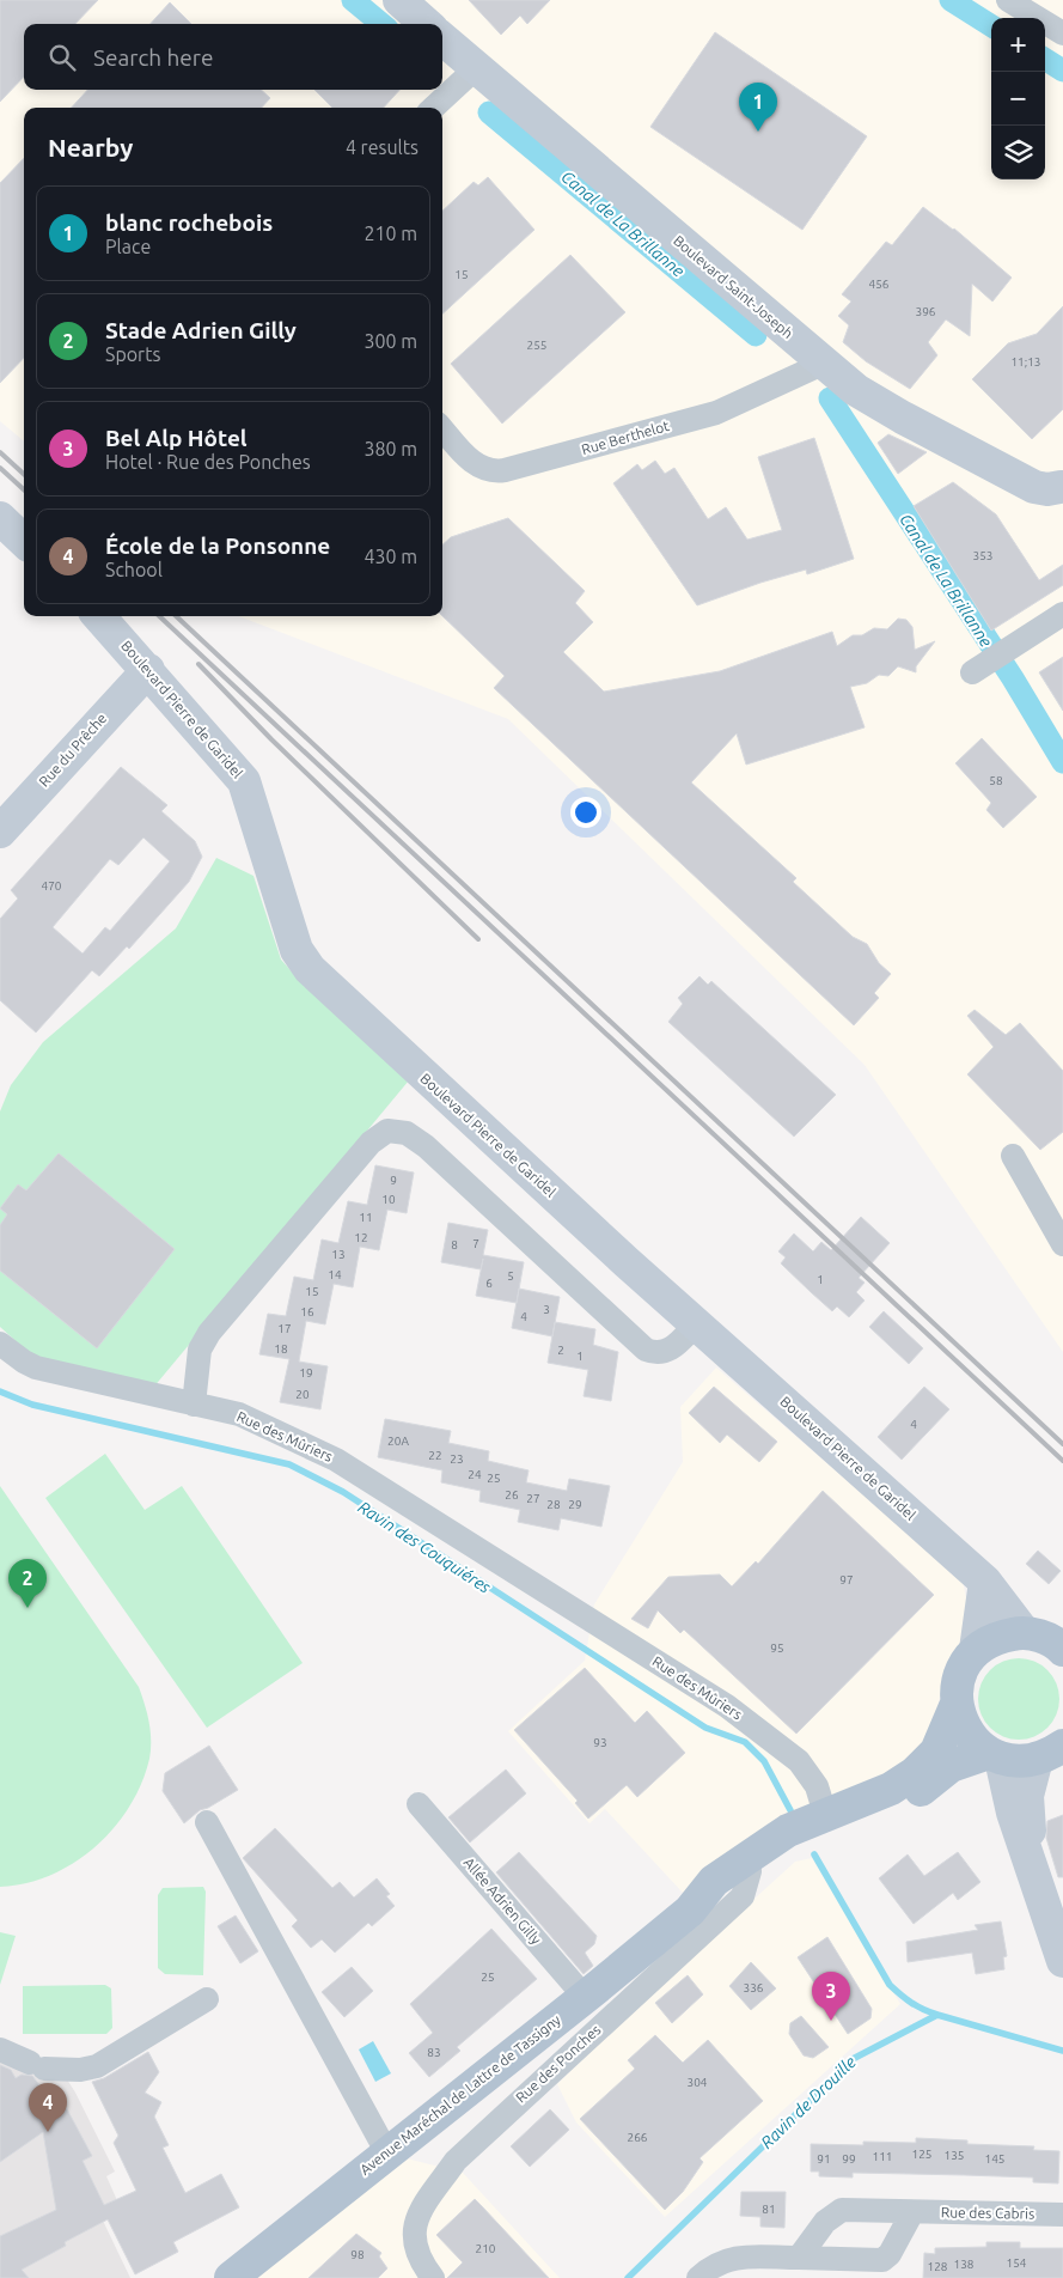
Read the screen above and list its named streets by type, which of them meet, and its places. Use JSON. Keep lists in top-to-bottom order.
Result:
{
  "streets": {
    "main road": ["Avenue Maréchal de Lattre de Tassigny"],
    "street": [
      "Boulevard Saint-Joseph",
      "Rue Berthelot",
      "Boulevard Pierre de Garidel",
      "Rue du Prêche",
      "Rue des Mûriers",
      "Allée Adrien Gilly",
      "Rue des Ponches",
      "Rue des Cabris"
    ]
  },
  "crossings": [
    ["Boulevard Saint-Joseph", "Rue Berthelot"],
    ["Boulevard Pierre de Garidel", "Rue du Prêche"],
    ["Rue des Mûriers", "Avenue Maréchal de Lattre de Tassigny"],
    ["Allée Adrien Gilly", "Avenue Maréchal de Lattre de Tassigny"],
    ["Rue des Ponches", "Avenue Maréchal de Lattre de Tassigny"]
  ],
  "water": ["Canal de La Brillanne", "Ravin des Couquiéres", "Ravin de Drouille"],
  "house_numbers": [
    "15",
    "456",
    "396",
    "255",
    "11;13",
    "353",
    "58",
    "470",
    "9",
    "10",
    "11",
    "12",
    "7",
    "8",
    "13",
    "14",
    "5",
    "1",
    "6",
    "15",
    "3",
    "16",
    "4",
    "17",
    "18",
    "2",
    "1",
    "19",
    "20",
    "4",
    "20A",
    "22",
    "23",
    "24",
    "25",
    "26",
    "27",
    "28",
    "29",
    "97",
    "95",
    "93",
    "25",
    "336",
    "83",
    "304",
    "266",
    "125",
    "135",
    "111",
    "91",
    "99",
    "145",
    "81",
    "210",
    "98",
    "154",
    "138",
    "128"
  ],
  "page": {
    "map_buttons": ["+", "−"],
    "search": "Search here",
    "pins": [
      "1",
      "2",
      "3",
      "4"
    ],
    "heading": ["Nearby", "4 results"],
    "list": [
      {
        "mark": "1",
        "name": "blanc rochebois",
        "note": "Place",
        "value": "210 m"
      },
      {
        "mark": "2",
        "name": "Stade Adrien Gilly",
        "note": "Sports",
        "value": "300 m"
      },
      {
        "mark": "3",
        "name": "Bel Alp Hôtel",
        "note": "Hotel · Rue des Ponches",
        "value": "380 m"
      },
      {
        "mark": "4",
        "name": "École de la Ponsonne",
        "note": "School",
        "value": "430 m"
      }
    ]
  }
}
